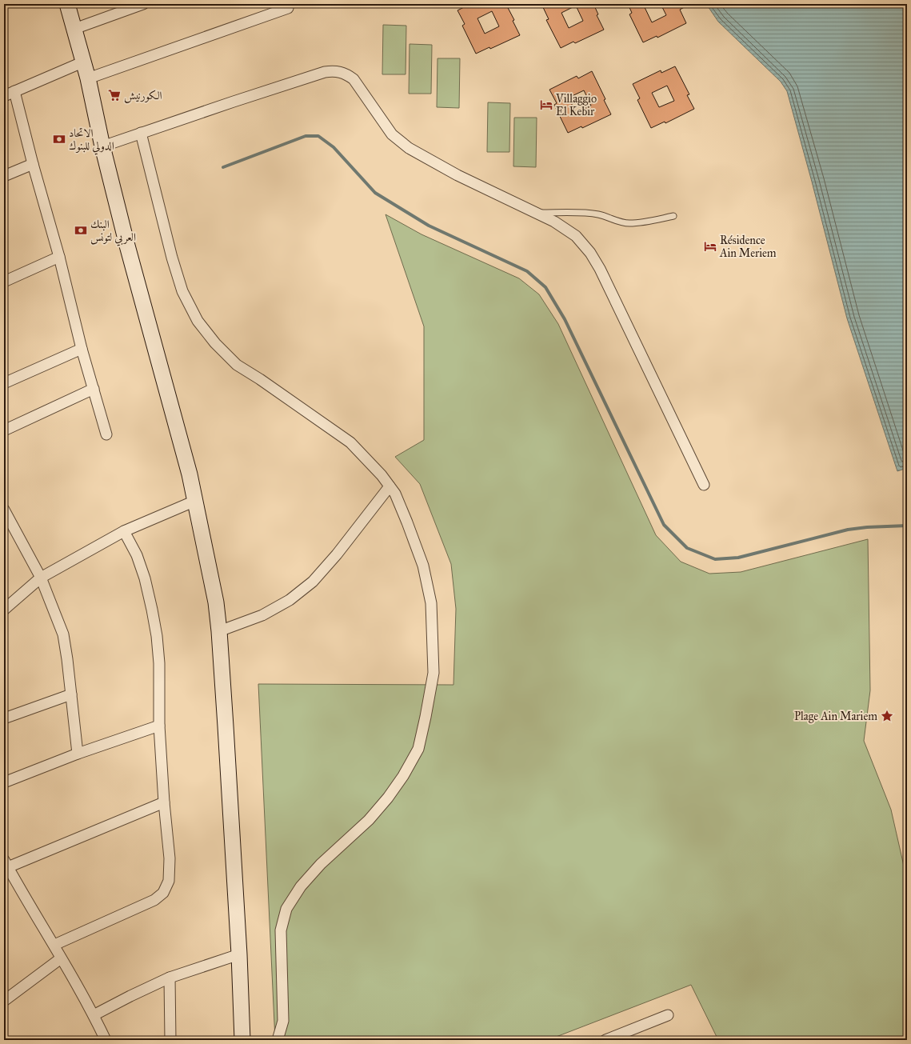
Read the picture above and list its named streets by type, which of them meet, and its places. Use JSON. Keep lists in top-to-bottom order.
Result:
{
  "places": {
    "supermarket": ["الكورنيش"],
    "hotel": ["Villaggio El Kebir", "Résidence Ain Meriem"],
    "bank": ["الاتحاد الدولي للبنوك", "البنك العربي لتونس"],
    "place": ["Plage Ain Mariem"]
  }
}
